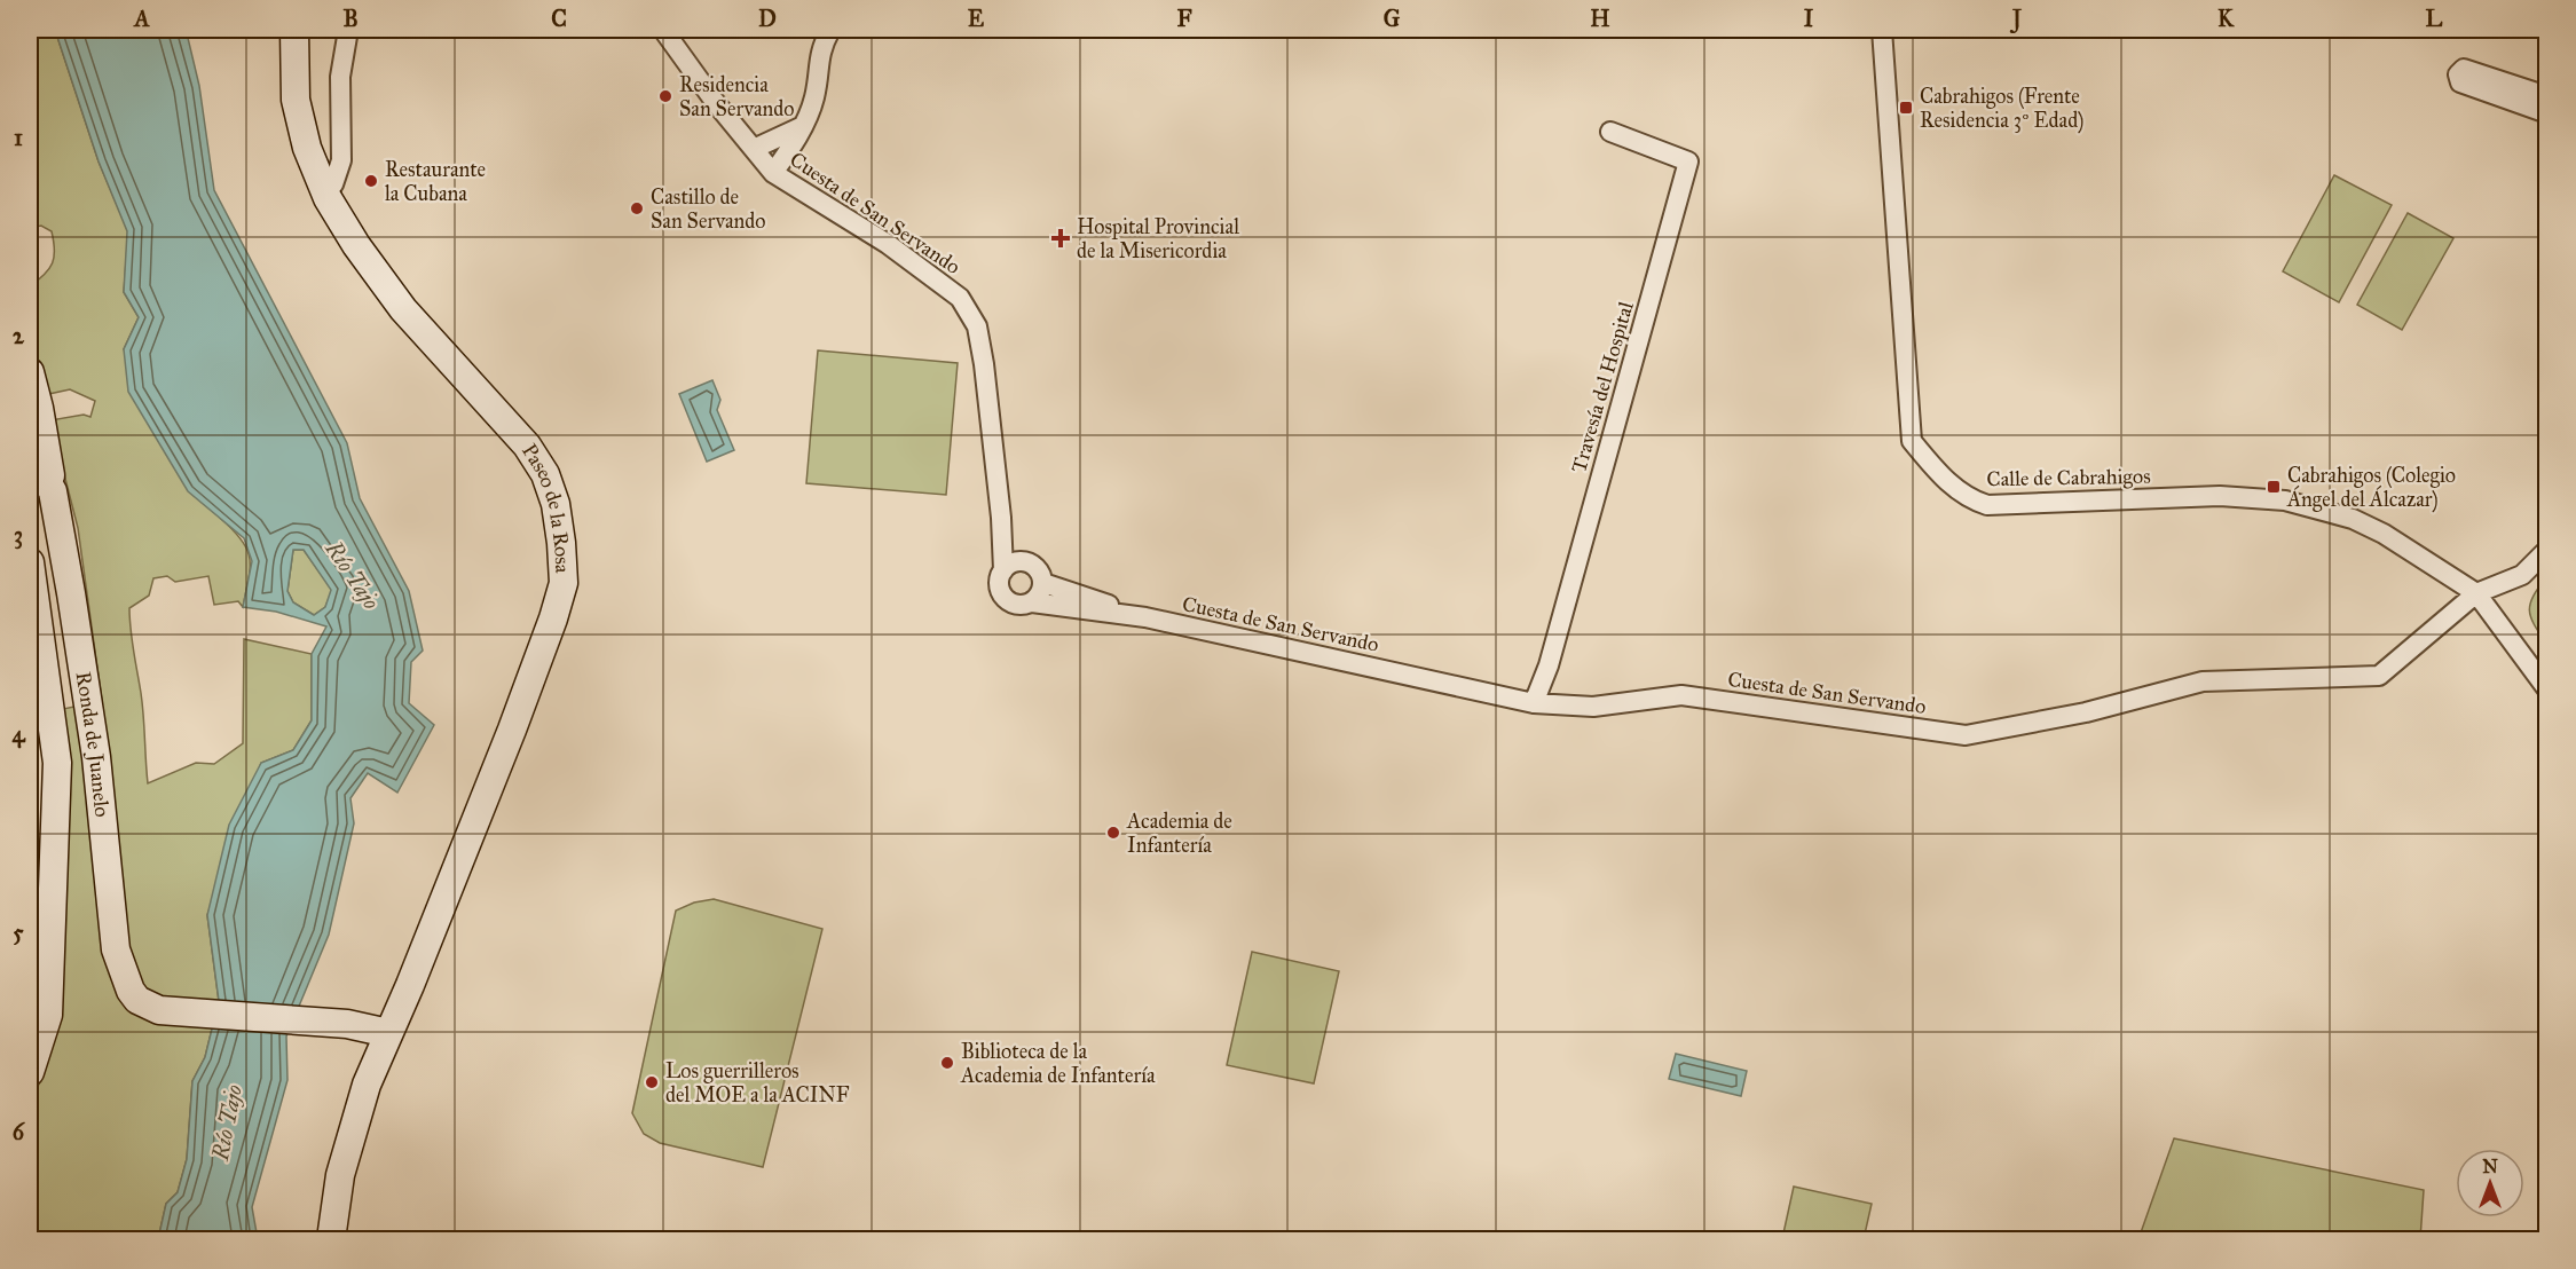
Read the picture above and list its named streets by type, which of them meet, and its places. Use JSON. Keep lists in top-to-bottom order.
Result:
{
  "streets": {
    "street": [
      "Cuesta de San Servando",
      "Travesía del Hospital",
      "Calle de Cabrahigos",
      "Paseo de la Rosa",
      "Ronda de Juanelo"
    ]
  },
  "crossings": [
    ["Cuesta de San Servando", "Travesía del Hospital"],
    ["Cuesta de San Servando", "Calle de Cabrahigos"],
    ["Paseo de la Rosa", "Ronda de Juanelo"]
  ],
  "water": ["Río Tajo"],
  "places": {
    "other": [
      "Residencia San Servando",
      "Restaurante la Cubana",
      "Castillo de San Servando",
      "Academia de Infantería",
      "Biblioteca de la Academia de Infantería",
      "Los guerrilleros del MOE a la ACINF"
    ],
    "transit": ["Cabrahigos (Frente Residencia 3º Edad)", "Cabrahigos (Colegio Ángel del Álcazar)"],
    "health": ["Hospital Provincial de la Misericordia"]
  },
  "north": "top",
  "grid": {
    "columns": [
      "A",
      "B",
      "C",
      "D",
      "E",
      "F",
      "G",
      "H",
      "I",
      "J",
      "K",
      "L"
    ],
    "rows": [
      "1",
      "2",
      "3",
      "4",
      "5",
      "6"
    ]
  }
}
